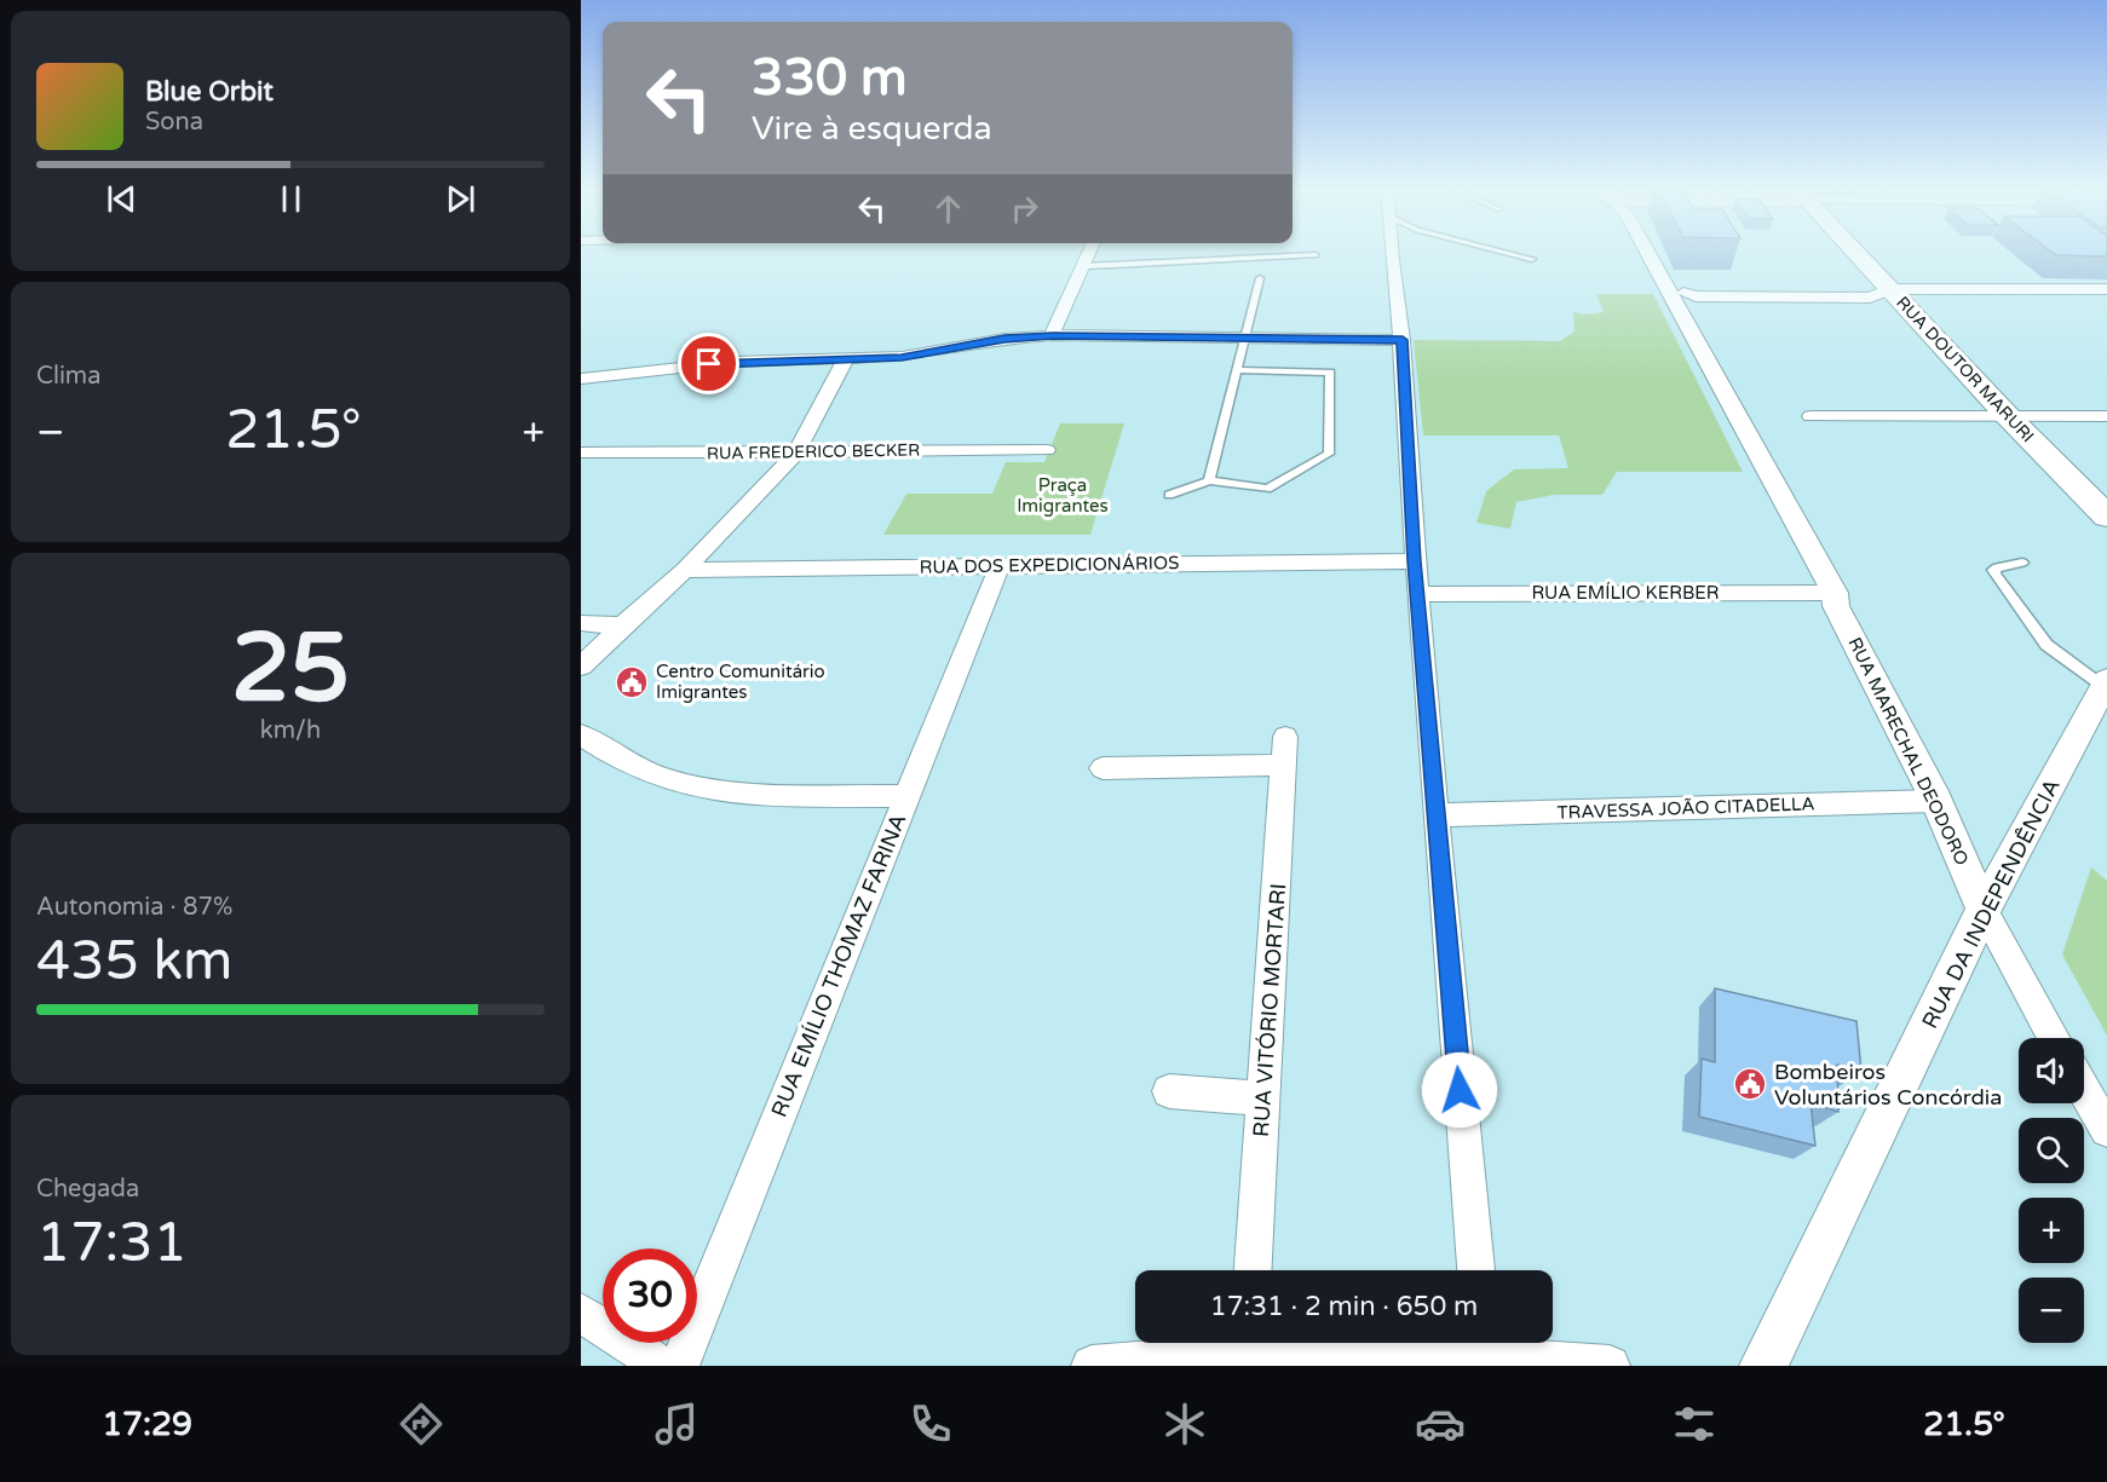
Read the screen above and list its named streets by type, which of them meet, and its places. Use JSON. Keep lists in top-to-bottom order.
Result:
{
  "streets": {
    "main road": ["RUA DOUTOR MARURI"],
    "street": [
      "RUA FREDERICO BECKER",
      "RUA DOS EXPEDICIONÁRIOS",
      "RUA EMÍLIO KERBER",
      "RUA MARECHAL DEODORO",
      "TRAVESSA JOÃO CITADELLA",
      "RUA DA INDEPENDÊNCIA",
      "RUA EMÍLIO THOMAZ FARINA",
      "RUA VITÓRIO MORTARI"
    ]
  },
  "crossings": [
    ["RUA DOS EXPEDICIONÁRIOS", "RUA EMÍLIO THOMAZ FARINA"],
    ["RUA EMÍLIO KERBER", "RUA MARECHAL DEODORO"],
    ["RUA MARECHAL DEODORO", "TRAVESSA JOÃO CITADELLA"],
    ["RUA MARECHAL DEODORO", "RUA DA INDEPENDÊNCIA"]
  ],
  "parks": ["Praça Imigrantes"],
  "places": {
    "public building": ["Centro Comunitário Imigrantes", "Bombeiros Voluntários Concórdia"]
  },
  "page": {
    "turn": ["330 m", "Vire à esquerda"],
    "song": ["Blue Orbit", "Sona"],
    "tile": [
      "Clima",
      ["25", "km/h"],
      ["Autonomia · 87%", "435 km"],
      ["Chegada", "17:31"]
    ],
    "heat": ["−", "21.5°", "+"],
    "map_buttons": ["+", "−"],
    "limit": "30",
    "trip": "17:31 · 2 min · 650 m",
    "tabs": ["17:29", "21.5°"]
  }
}
